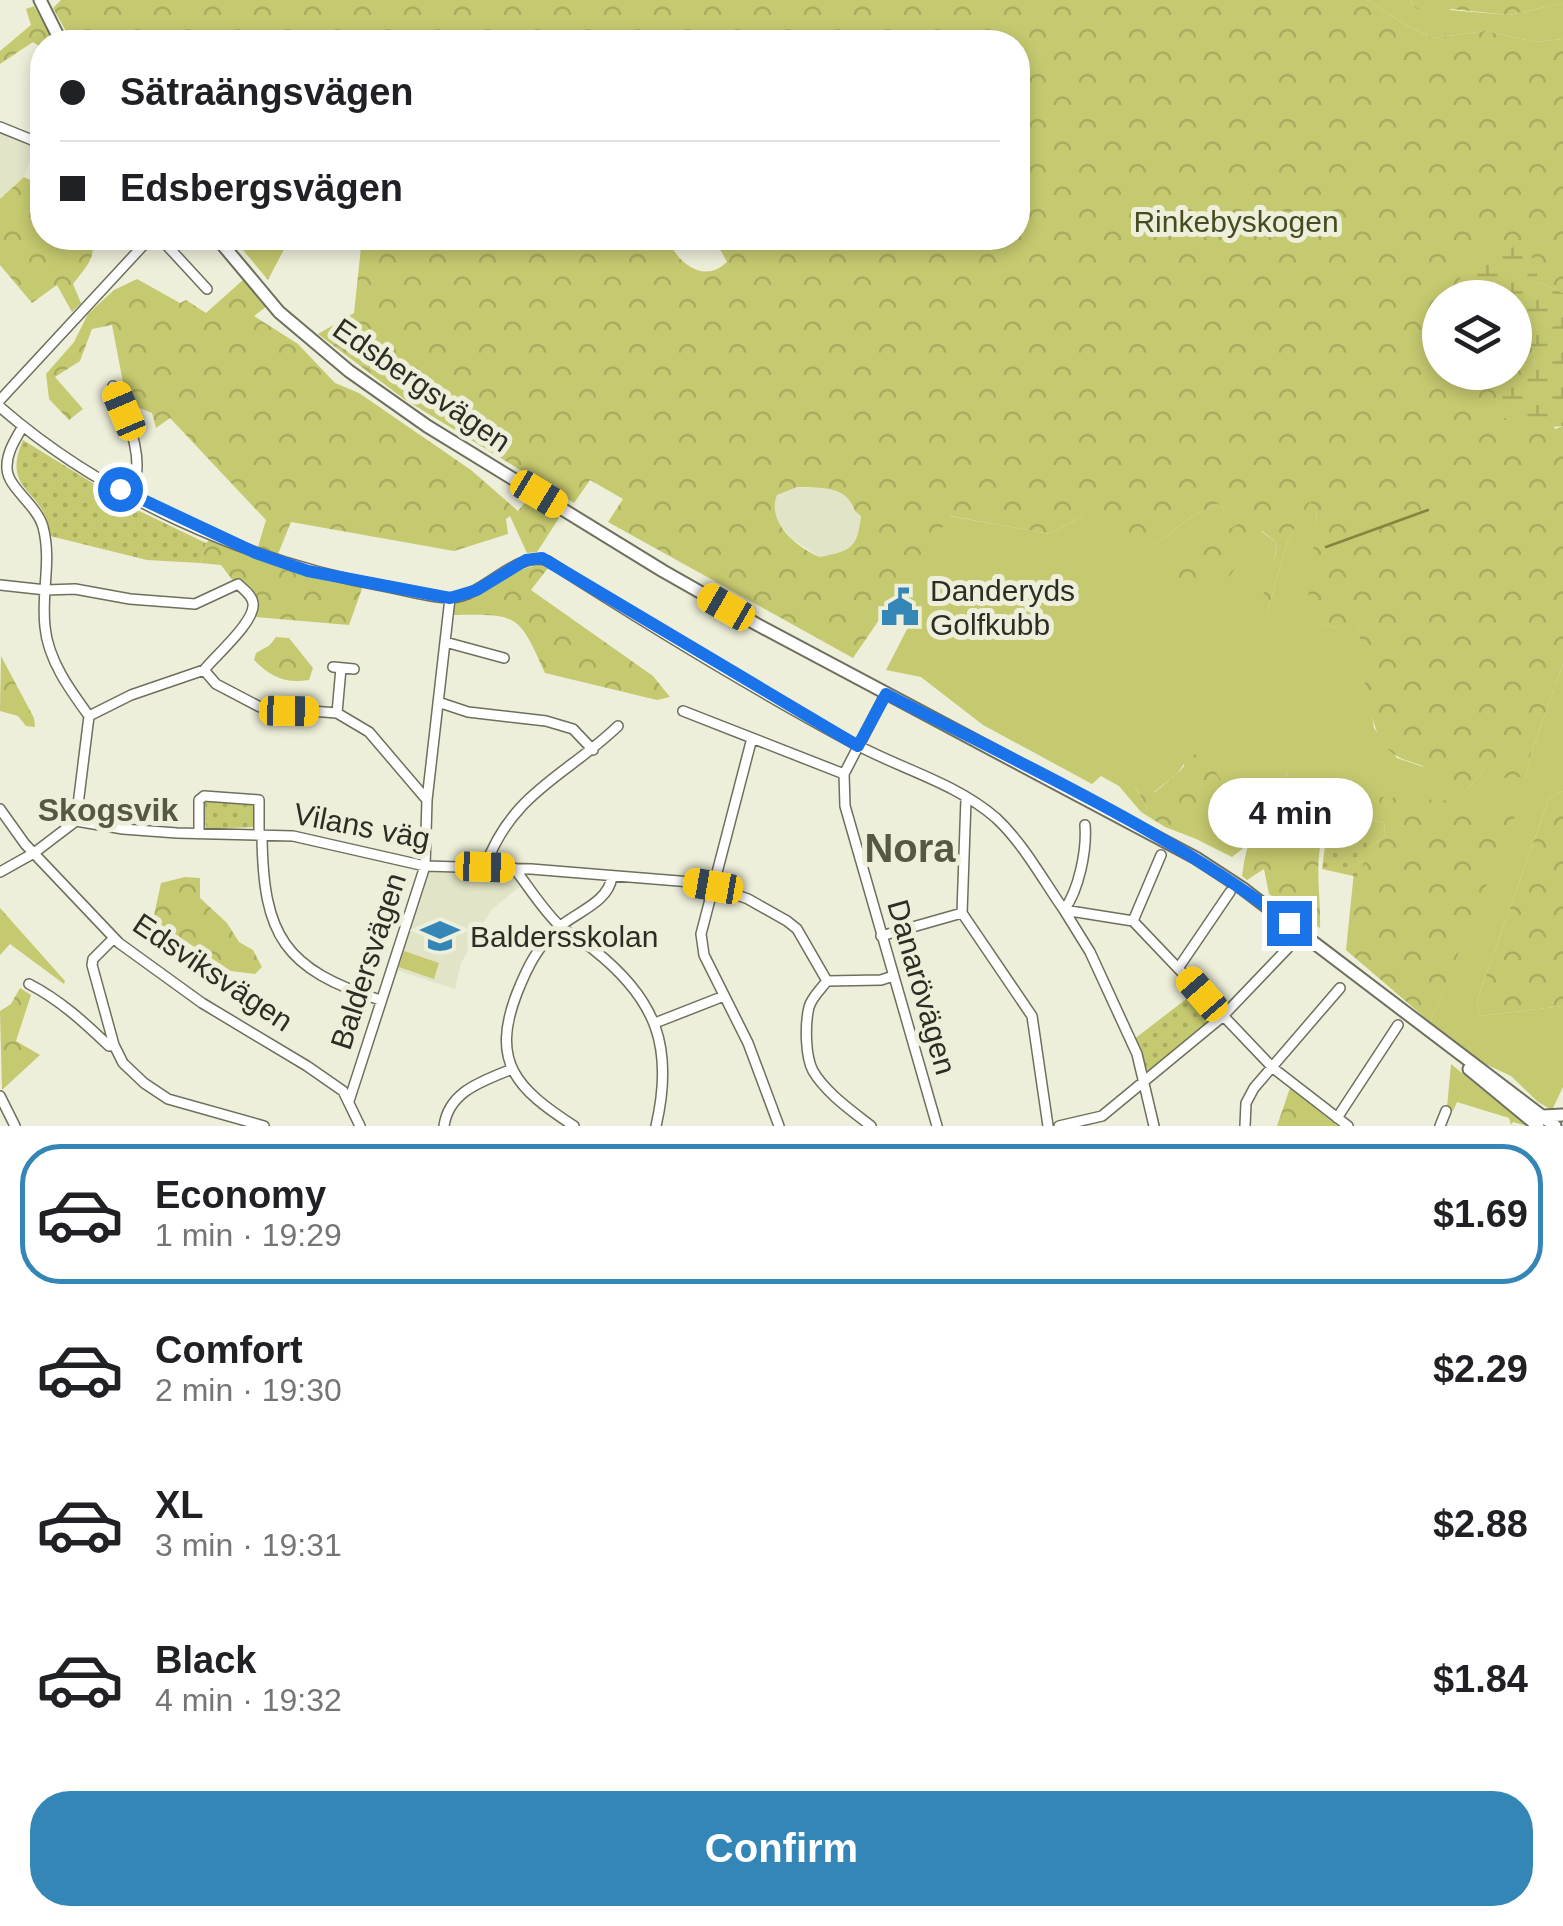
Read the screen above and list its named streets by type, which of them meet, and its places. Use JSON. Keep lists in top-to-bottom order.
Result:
{
  "streets": {
    "main road": ["Edsbergsvägen"],
    "street": [
      "Vilans väg",
      "Baldersvägen",
      "Edsviksvägen",
      "Danarövägen"
    ]
  },
  "crossings": [
    ["Vilans väg", "Baldersvägen"],
    ["Baldersvägen", "Edsviksvägen"]
  ],
  "districts": ["Skogsvik", "Nora"],
  "parks": ["Rinkebyskogen"],
  "places": {
    "public building": ["Danderyds Golfkubb"],
    "school or university": ["Baldersskolan"]
  },
  "page": {
    "banner": ["Sätraängsvägen", "Edsbergsvägen"],
    "bubble": "4 min",
    "list": [
      {
        "name": "Economy",
        "note": "1 min · 19:29",
        "value": "$1.69"
      },
      {
        "name": "Comfort",
        "note": "2 min · 19:30",
        "value": "$2.29"
      },
      {
        "name": "XL",
        "note": "3 min · 19:31",
        "value": "$2.88"
      },
      {
        "name": "Black",
        "note": "4 min · 19:32",
        "value": "$1.84"
      }
    ],
    "buttons": "Confirm"
  }
}
